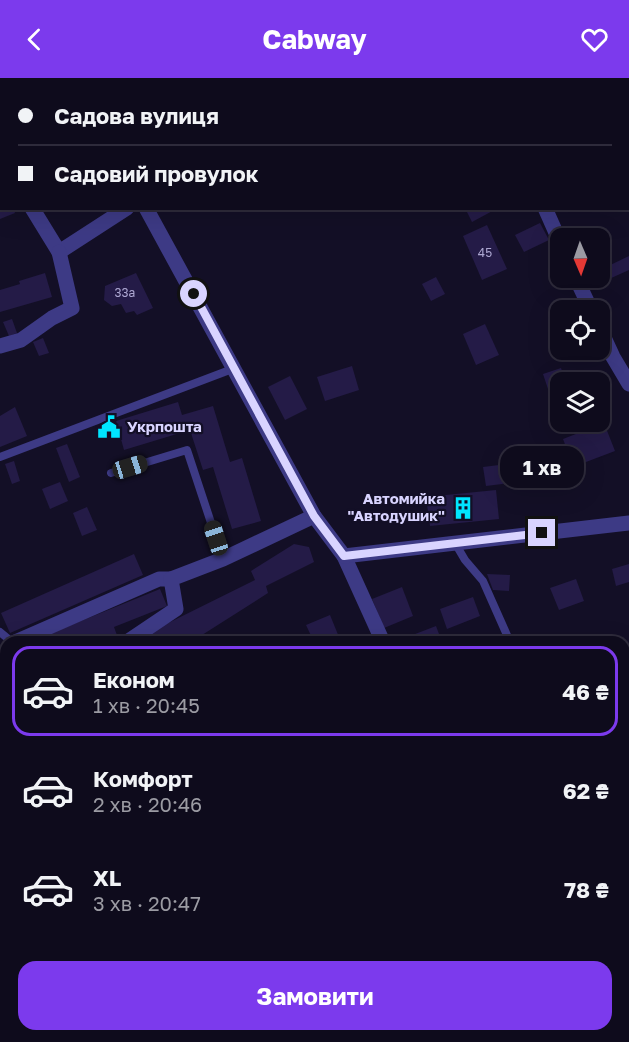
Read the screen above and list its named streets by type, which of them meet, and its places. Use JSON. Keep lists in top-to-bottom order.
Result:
{
  "places": {
    "public building": ["Укрпошта"],
    "building": ["Автомийка \"Автодушик\""]
  },
  "house_numbers": ["45", "33а"],
  "north": "bottom",
  "page": {
    "header": "Cabway",
    "banner": ["Садова вулиця", "Садовий провулок"],
    "bubble": "1 хв",
    "list": [
      {
        "name": "Економ",
        "note": "1 хв · 20:45",
        "value": "46 ₴"
      },
      {
        "name": "Комфорт",
        "note": "2 хв · 20:46",
        "value": "62 ₴"
      },
      {
        "name": "XL",
        "note": "3 хв · 20:47",
        "value": "78 ₴"
      }
    ],
    "buttons": "Замовити"
  }
}
